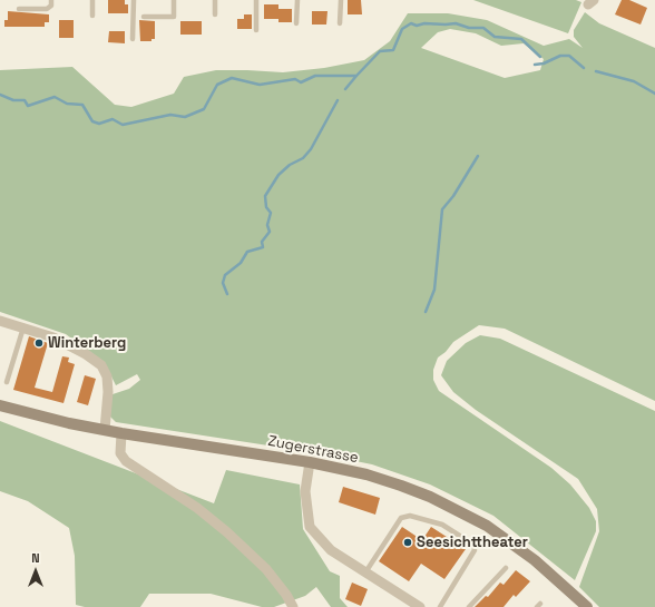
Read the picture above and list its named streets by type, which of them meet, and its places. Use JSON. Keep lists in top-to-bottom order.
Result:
{
  "streets": {
    "main road": ["Zugerstrasse"]
  },
  "places": ["Winterberg", "Seesichttheater"],
  "north": "top"
}
